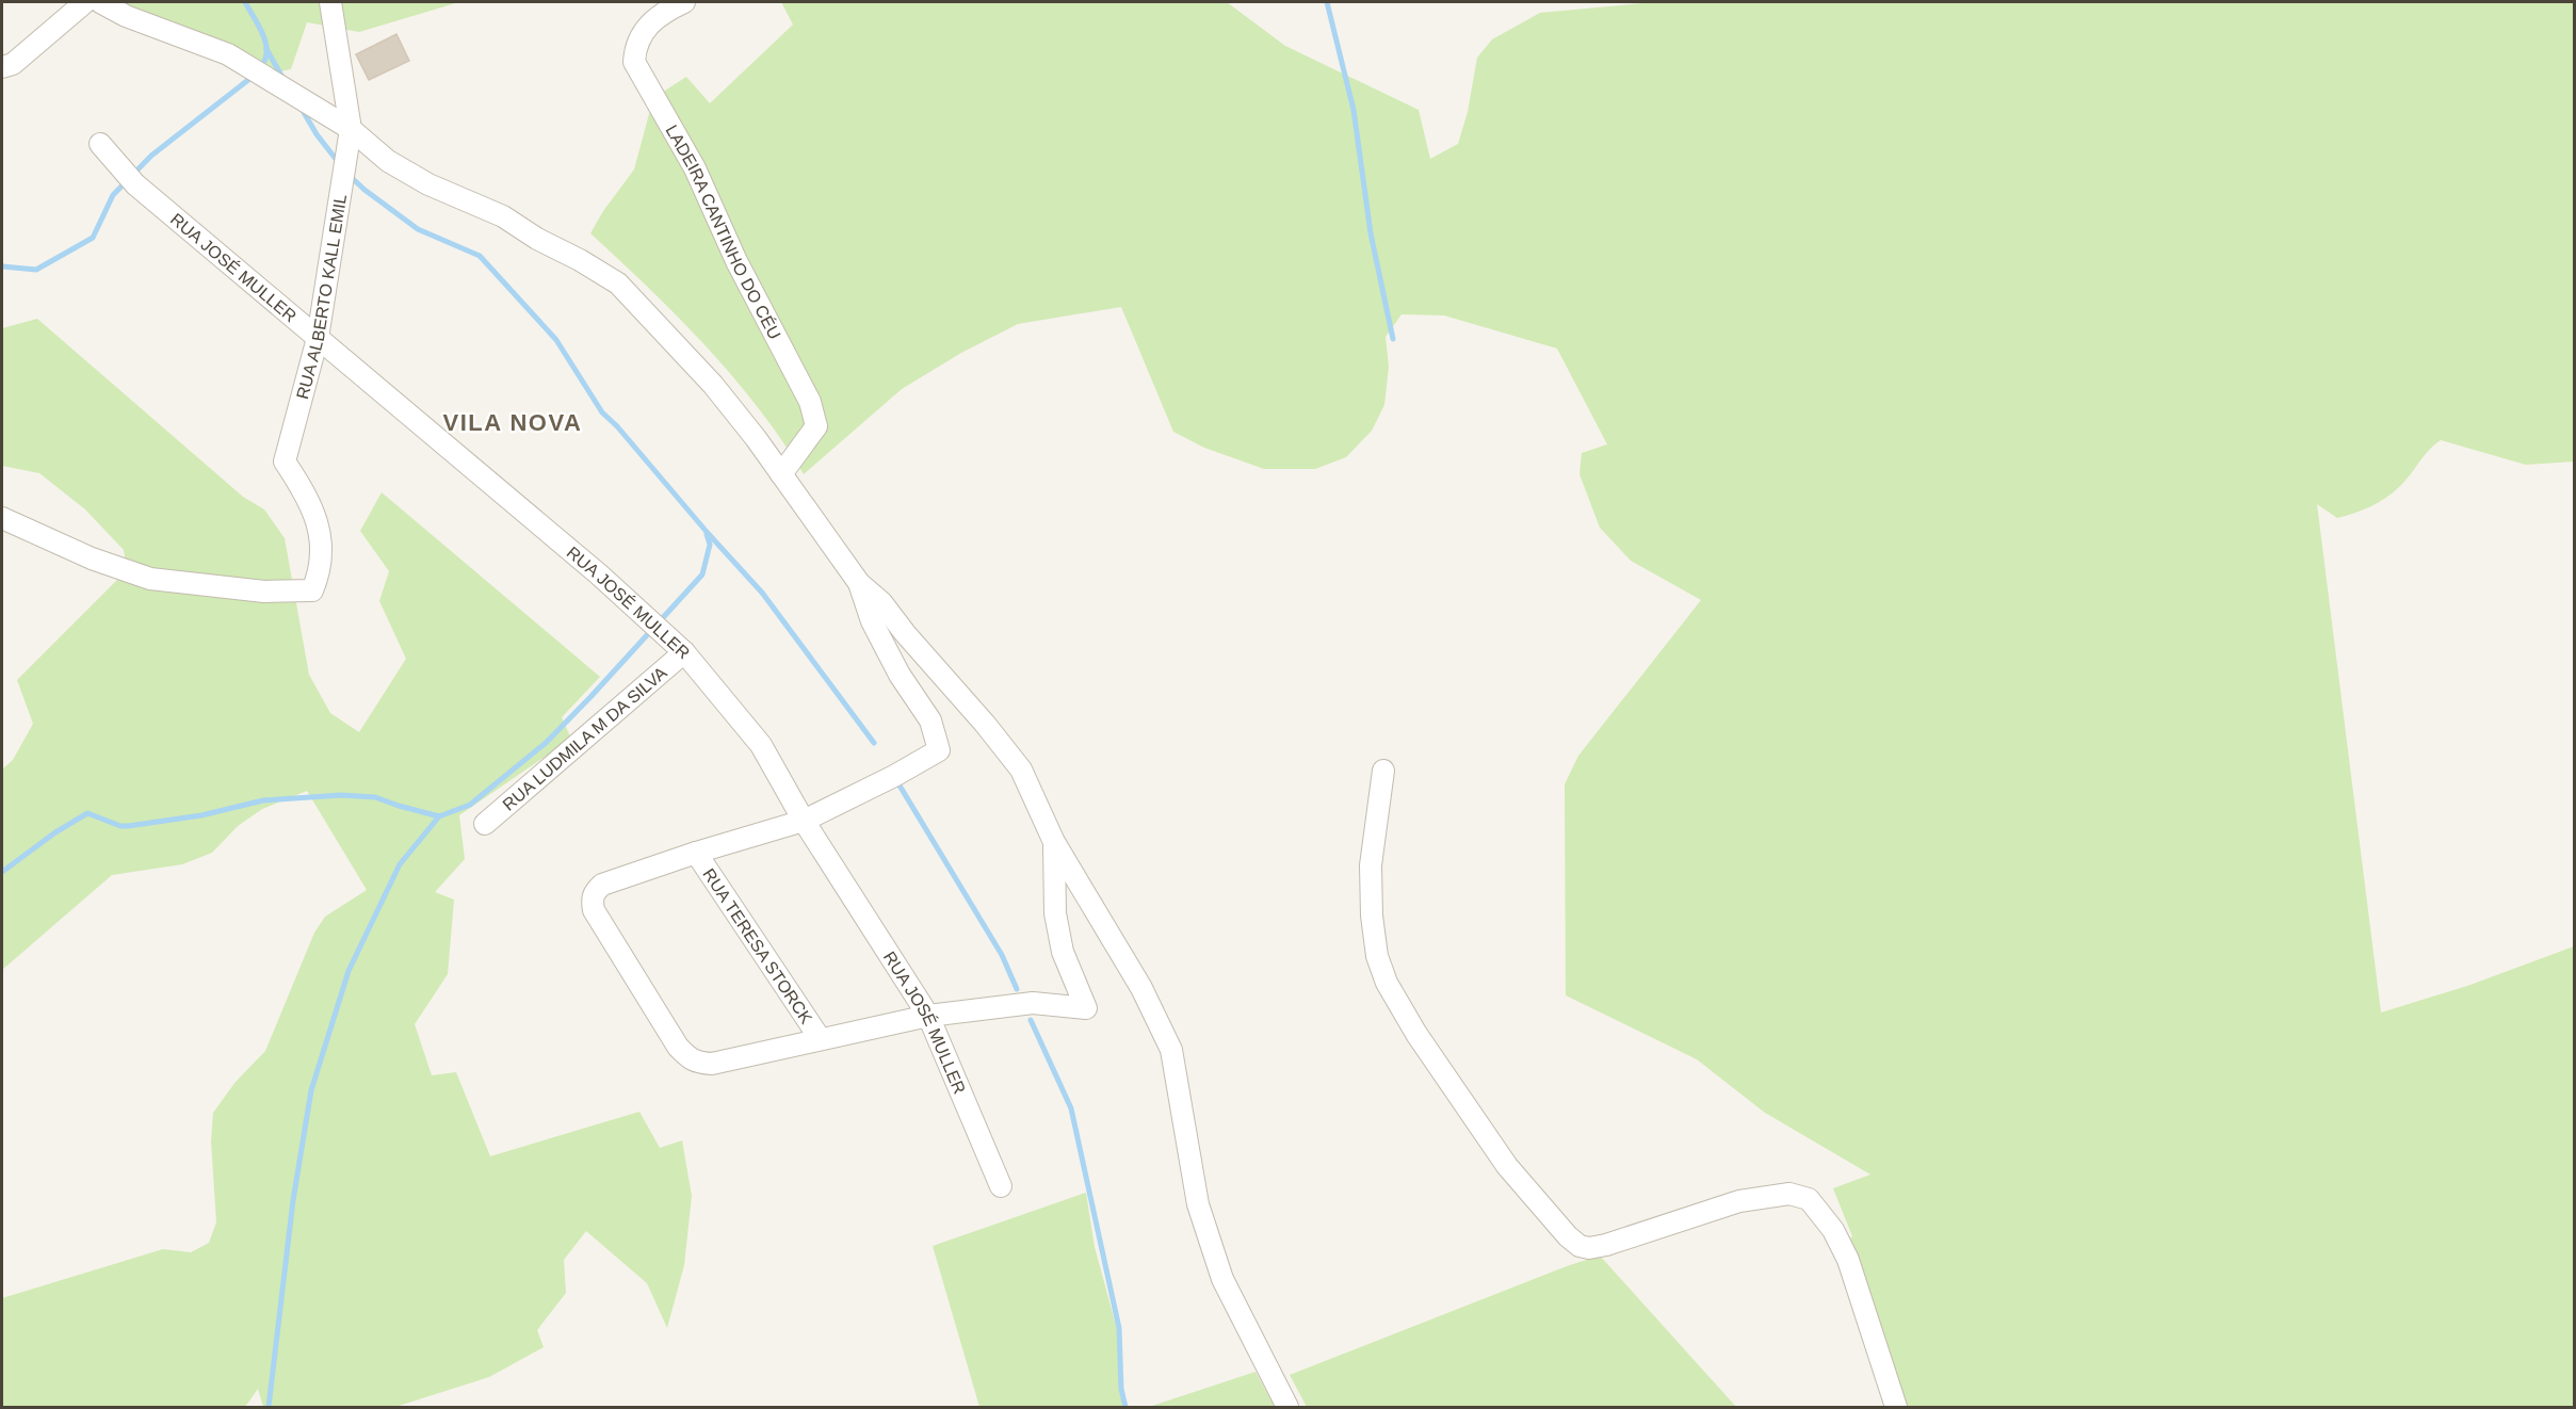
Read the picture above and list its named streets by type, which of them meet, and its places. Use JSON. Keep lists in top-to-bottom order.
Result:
{
  "streets": {
    "street": [
      "LADEIRA CANTINHO DO CÉU",
      "RUA JOSÉ MULLER",
      "RUA ALBERTO KALL EMIL",
      "RUA LUDMILA M DA SILVA",
      "RUA TERESA STORCK"
    ]
  },
  "crossings": [
    ["RUA JOSÉ MULLER", "RUA ALBERTO KALL EMIL"],
    ["RUA JOSÉ MULLER", "RUA LUDMILA M DA SILVA"]
  ],
  "districts": ["VILA NOVA"]
}
